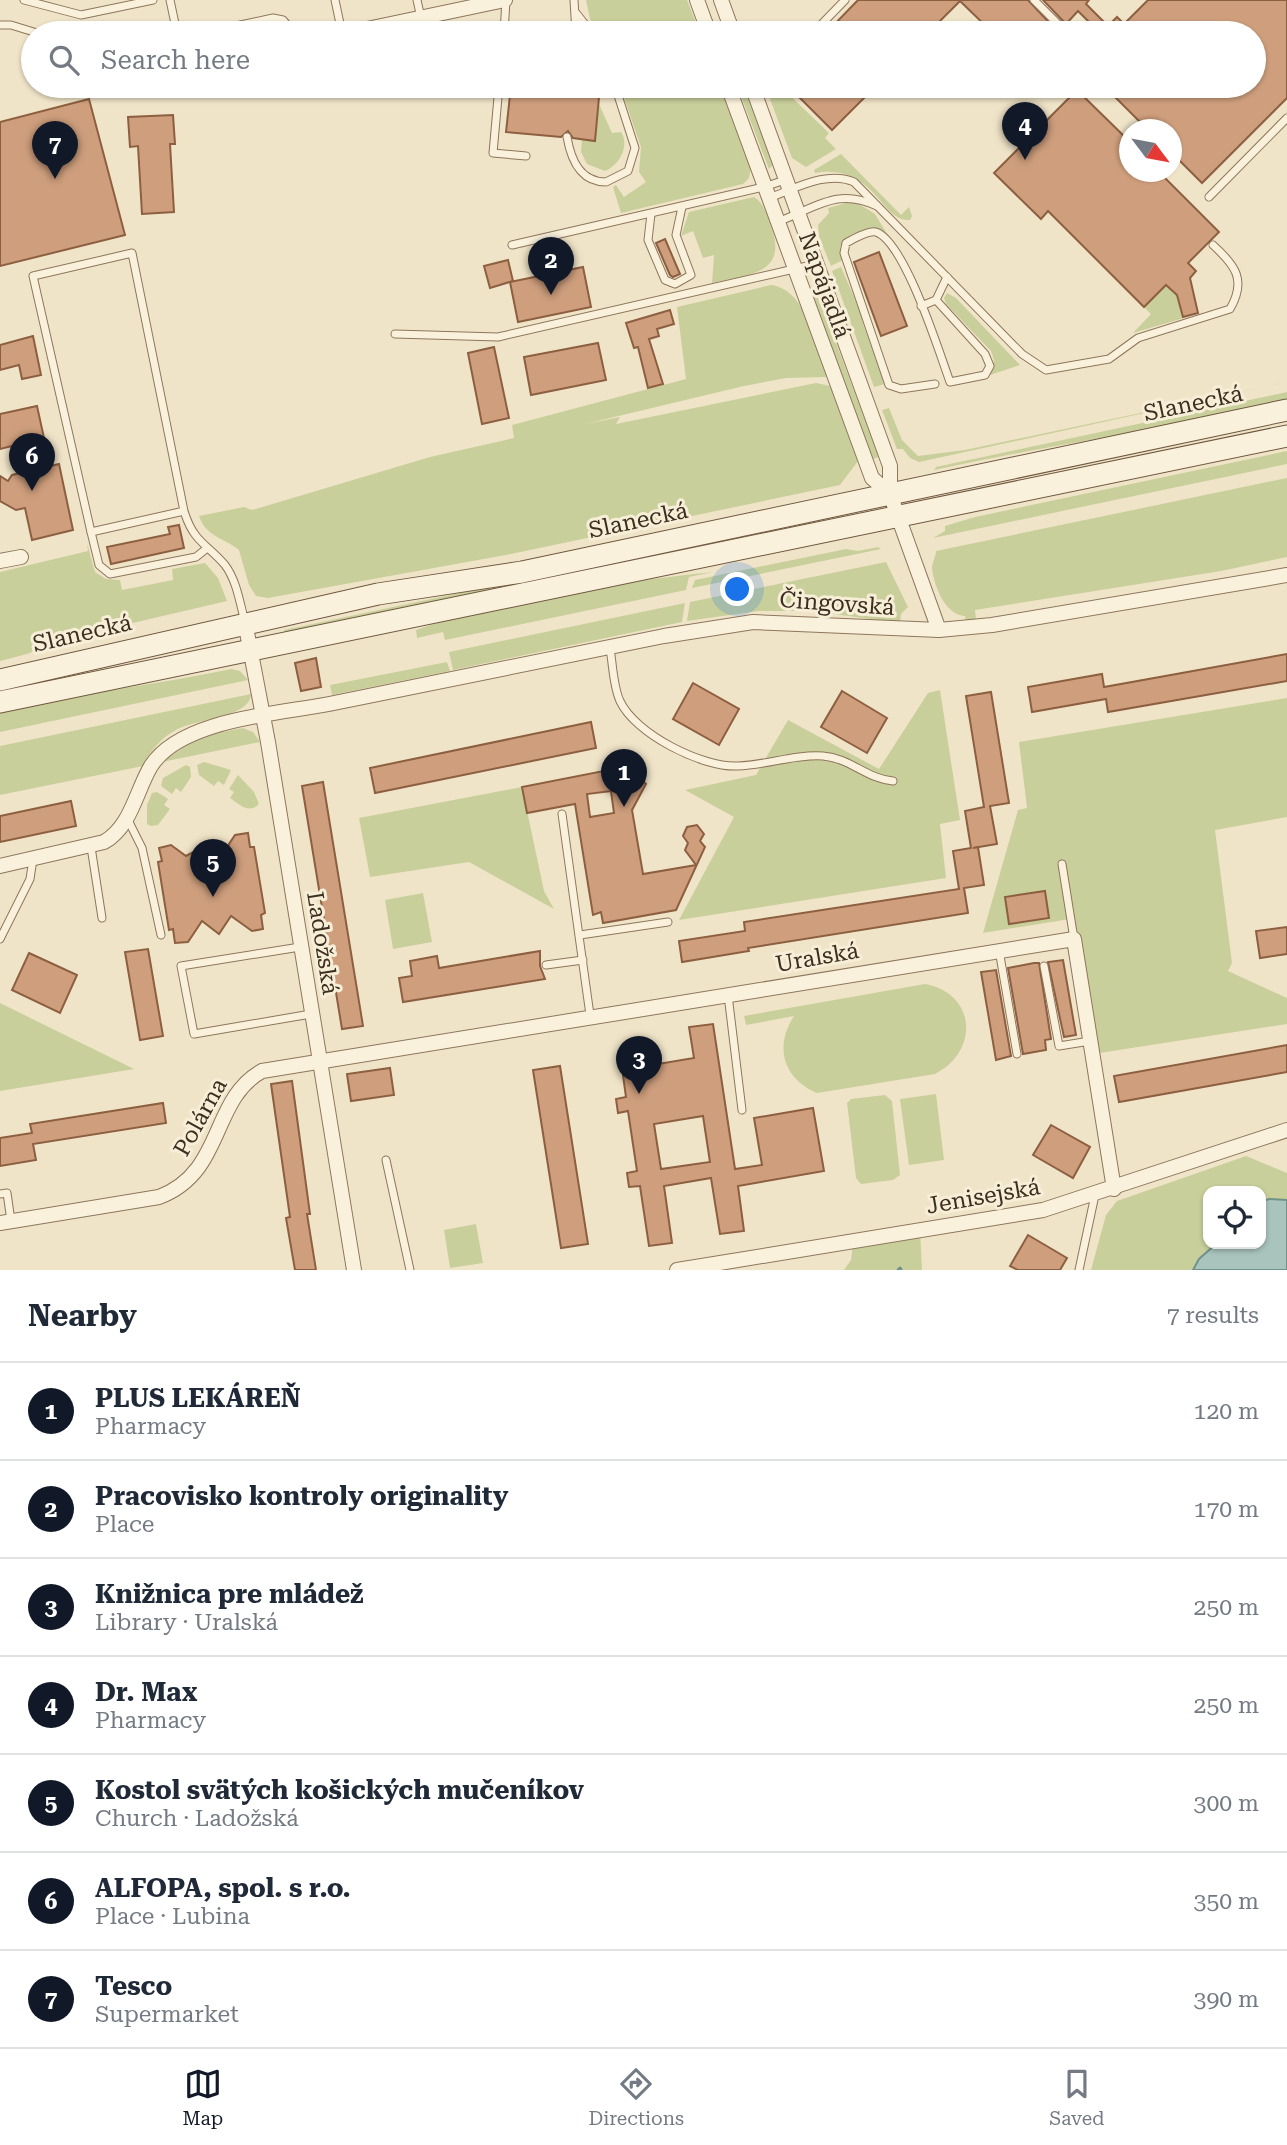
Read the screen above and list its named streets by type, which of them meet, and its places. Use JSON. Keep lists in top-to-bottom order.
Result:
{
  "streets": {
    "main road": ["Slanecká"],
    "street": [
      "Napájadlá",
      "Čingovská",
      "Ladožská",
      "Uralská",
      "Polárna",
      "Jenisejská"
    ]
  },
  "crossings": [
    ["Napájadlá", "Slanecká"],
    ["Napájadlá", "Čingovská"],
    ["Slanecká", "Ladožská"],
    ["Čingovská", "Ladožská"],
    ["Ladožská", "Uralská"],
    ["Ladožská", "Polárna"],
    ["Uralská", "Polárna"]
  ],
  "north": "bottom right",
  "page": {
    "search": "Search here",
    "pins": [
      "4",
      "7",
      "2",
      "6",
      "1",
      "5",
      "3"
    ],
    "heading": ["Nearby", "7 results"],
    "list": [
      {
        "mark": "1",
        "name": "PLUS LEKÁREŇ",
        "note": "Pharmacy",
        "value": "120 m"
      },
      {
        "mark": "2",
        "name": "Pracovisko kontroly originality",
        "note": "Place",
        "value": "170 m"
      },
      {
        "mark": "3",
        "name": "Knižnica pre mládež",
        "note": "Library · Uralská",
        "value": "250 m"
      },
      {
        "mark": "4",
        "name": "Dr. Max",
        "note": "Pharmacy",
        "value": "250 m"
      },
      {
        "mark": "5",
        "name": "Kostol svätých košických mučeníkov",
        "note": "Church · Ladožská",
        "value": "300 m"
      },
      {
        "mark": "6",
        "name": "ALFOPA, spol. s r.o.",
        "note": "Place · Lubina",
        "value": "350 m"
      },
      {
        "mark": "7",
        "name": "Tesco",
        "note": "Supermarket",
        "value": "390 m"
      }
    ],
    "nav": ["Map", "Directions", "Saved"]
  }
}
